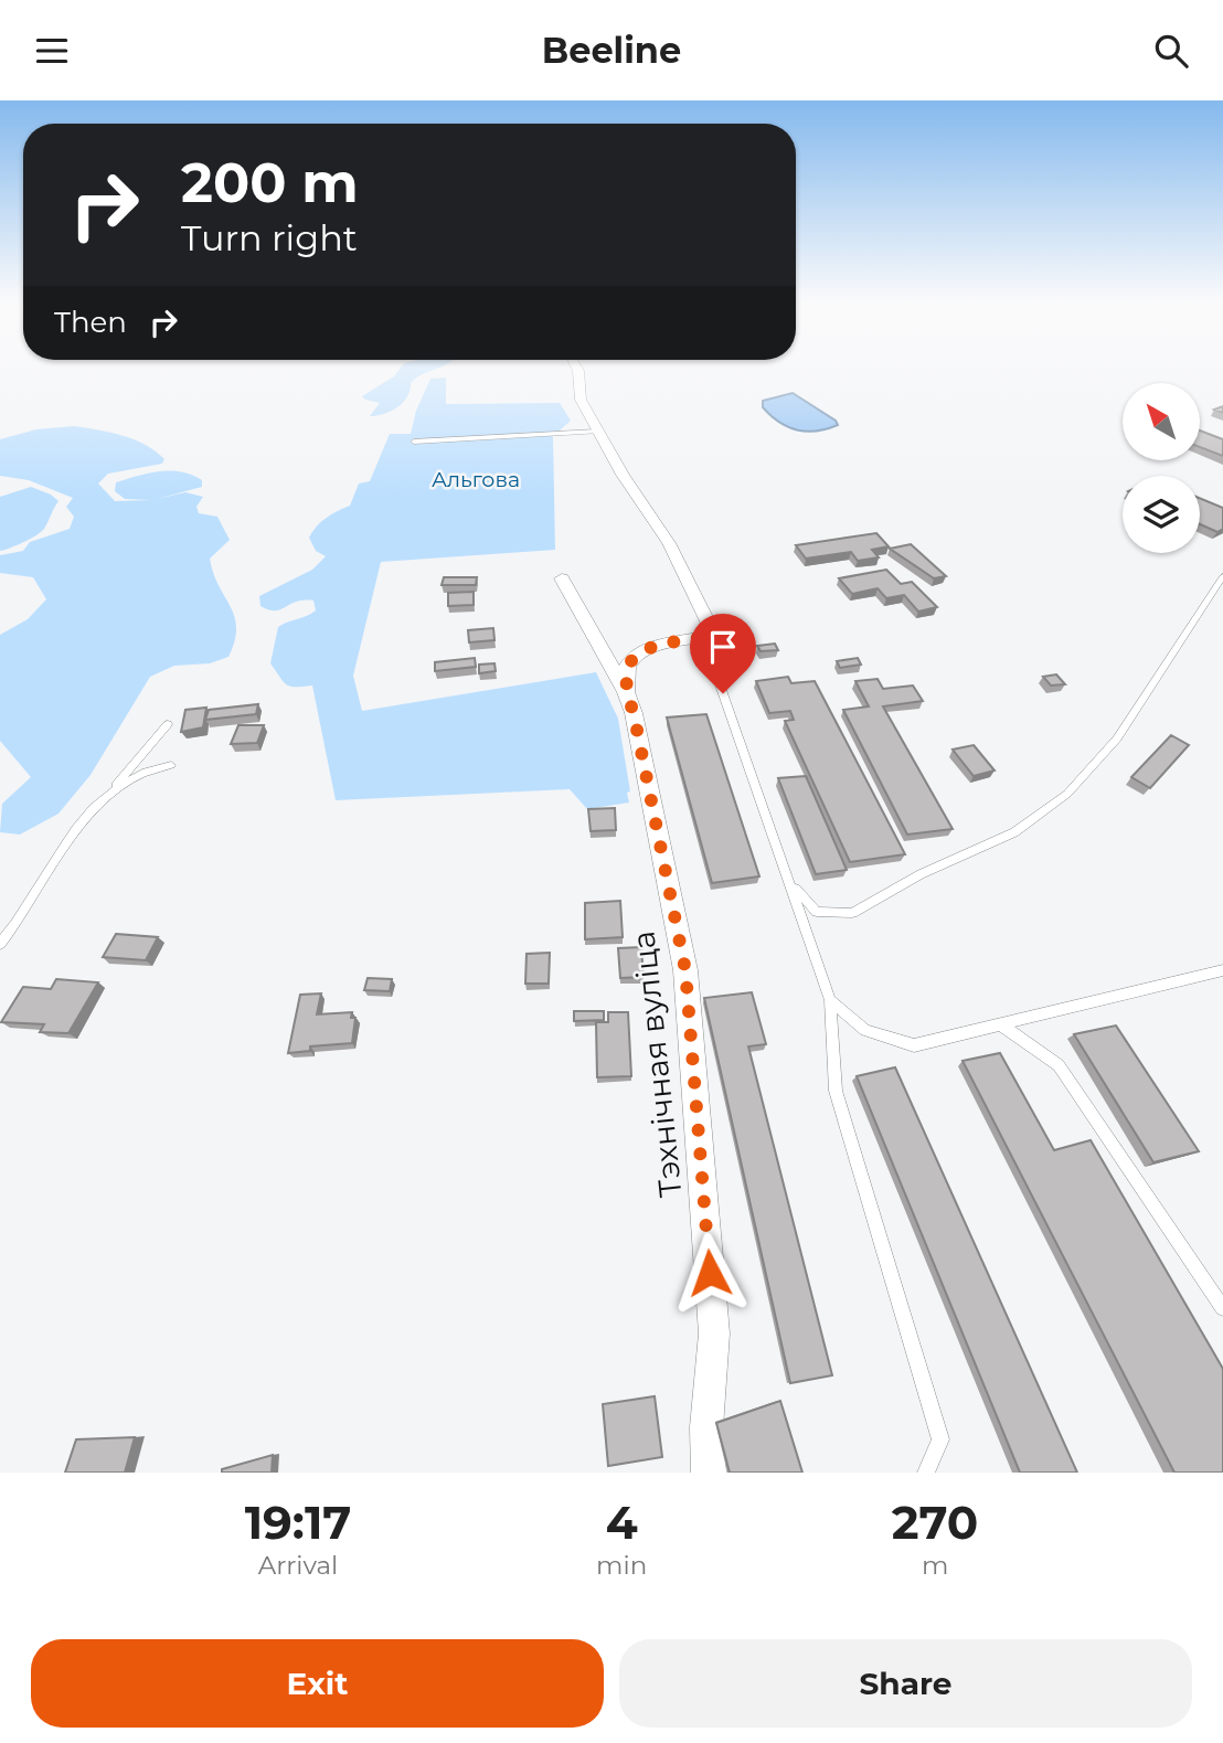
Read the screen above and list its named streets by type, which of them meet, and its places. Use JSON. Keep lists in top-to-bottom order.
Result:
{
  "streets": {
    "street": ["Тэхнічная вуліца"]
  },
  "parks": ["Альгова"],
  "north": "top left",
  "page": {
    "header": "Beeline",
    "turn": ["200 m", "Turn right"],
    "then": "Then",
    "eta": [
      "19:17",
      "Arrival",
      "4",
      "min",
      "270",
      "m"
    ],
    "buttons": ["Exit", "Share"]
  }
}
